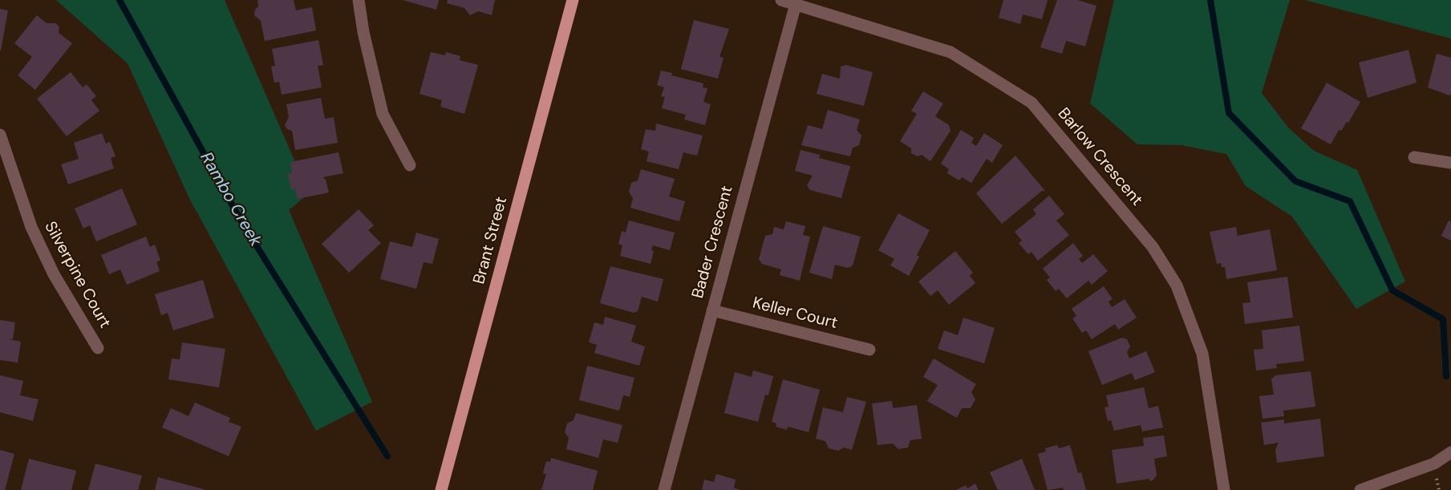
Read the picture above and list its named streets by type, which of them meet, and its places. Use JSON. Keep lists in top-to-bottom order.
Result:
{
  "streets": {
    "main road": ["Brant Street"],
    "street": [
      "Barlow Crescent",
      "Bader Crescent",
      "Silverpine Court",
      "Keller Court"
    ]
  },
  "crossings": [
    ["Barlow Crescent", "Bader Crescent"],
    ["Bader Crescent", "Keller Court"]
  ],
  "water": ["Rambo Creek"]
}
